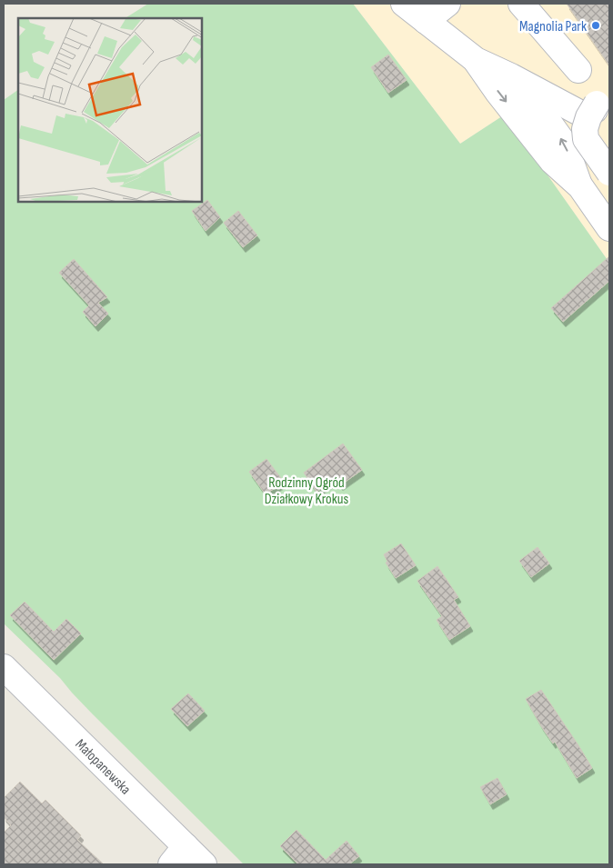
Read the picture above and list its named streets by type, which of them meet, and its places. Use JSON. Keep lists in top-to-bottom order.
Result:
{
  "streets": {
    "street": ["Małopanewska"]
  },
  "parks": ["Rodzinny Ogród Działkowy Krokus"],
  "places": ["Magnolia Park"]
}
